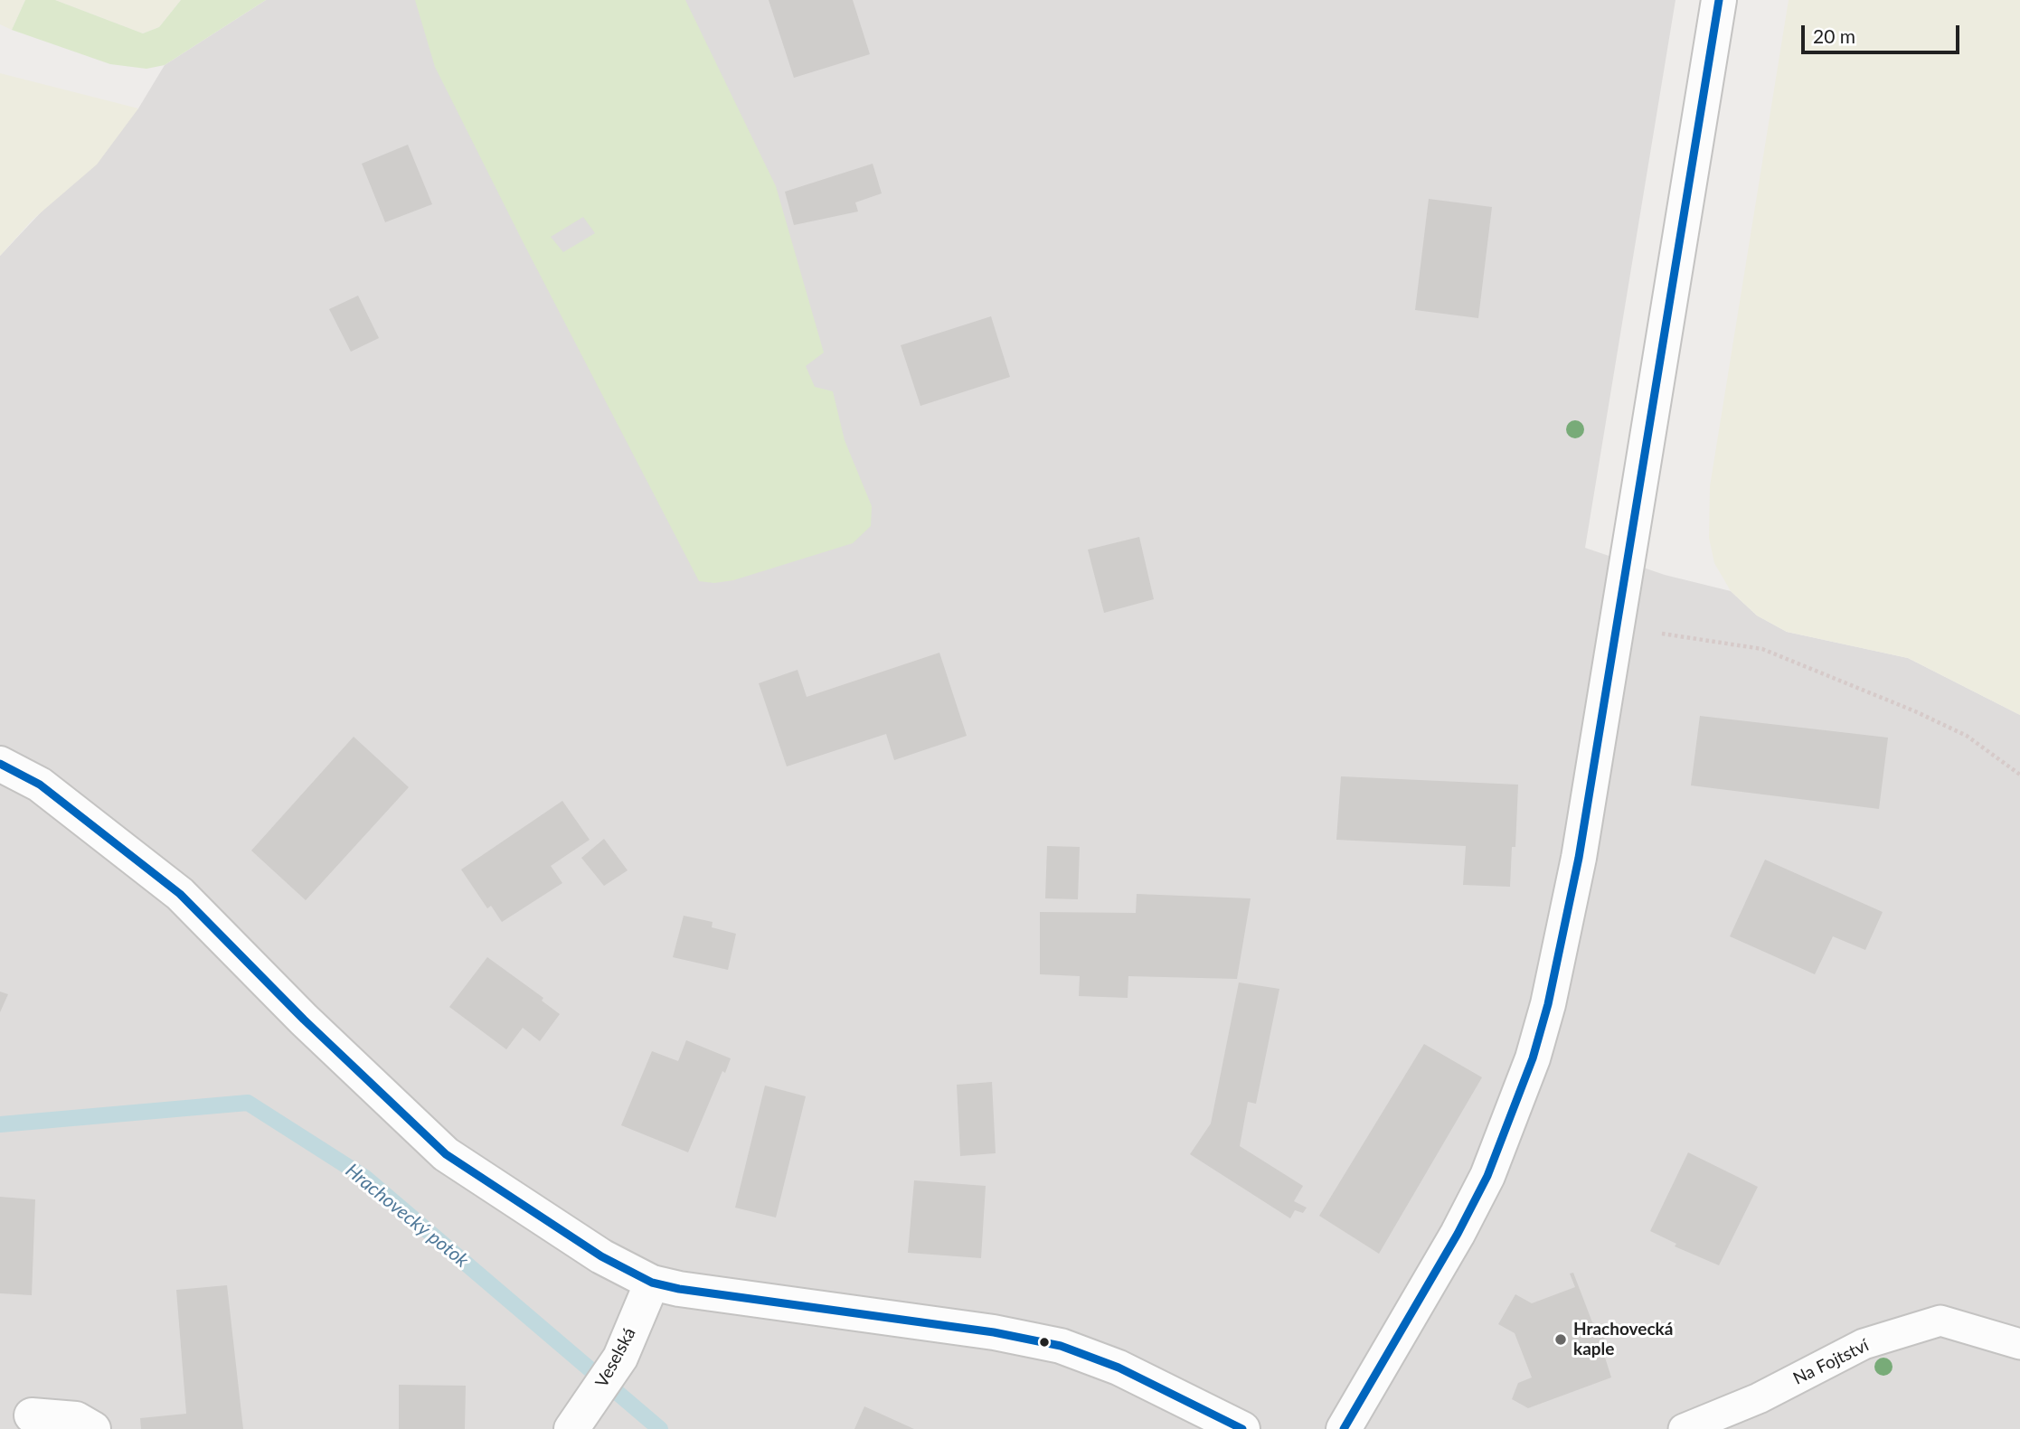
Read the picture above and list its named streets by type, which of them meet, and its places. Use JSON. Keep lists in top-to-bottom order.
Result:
{
  "streets": {
    "street": ["Veselská"],
    "lane": ["Na Fojtství"]
  },
  "water": ["Hrachovecký potok"],
  "places": ["Hrachovecká kaple"],
  "scale_bar": "20 m"
}
